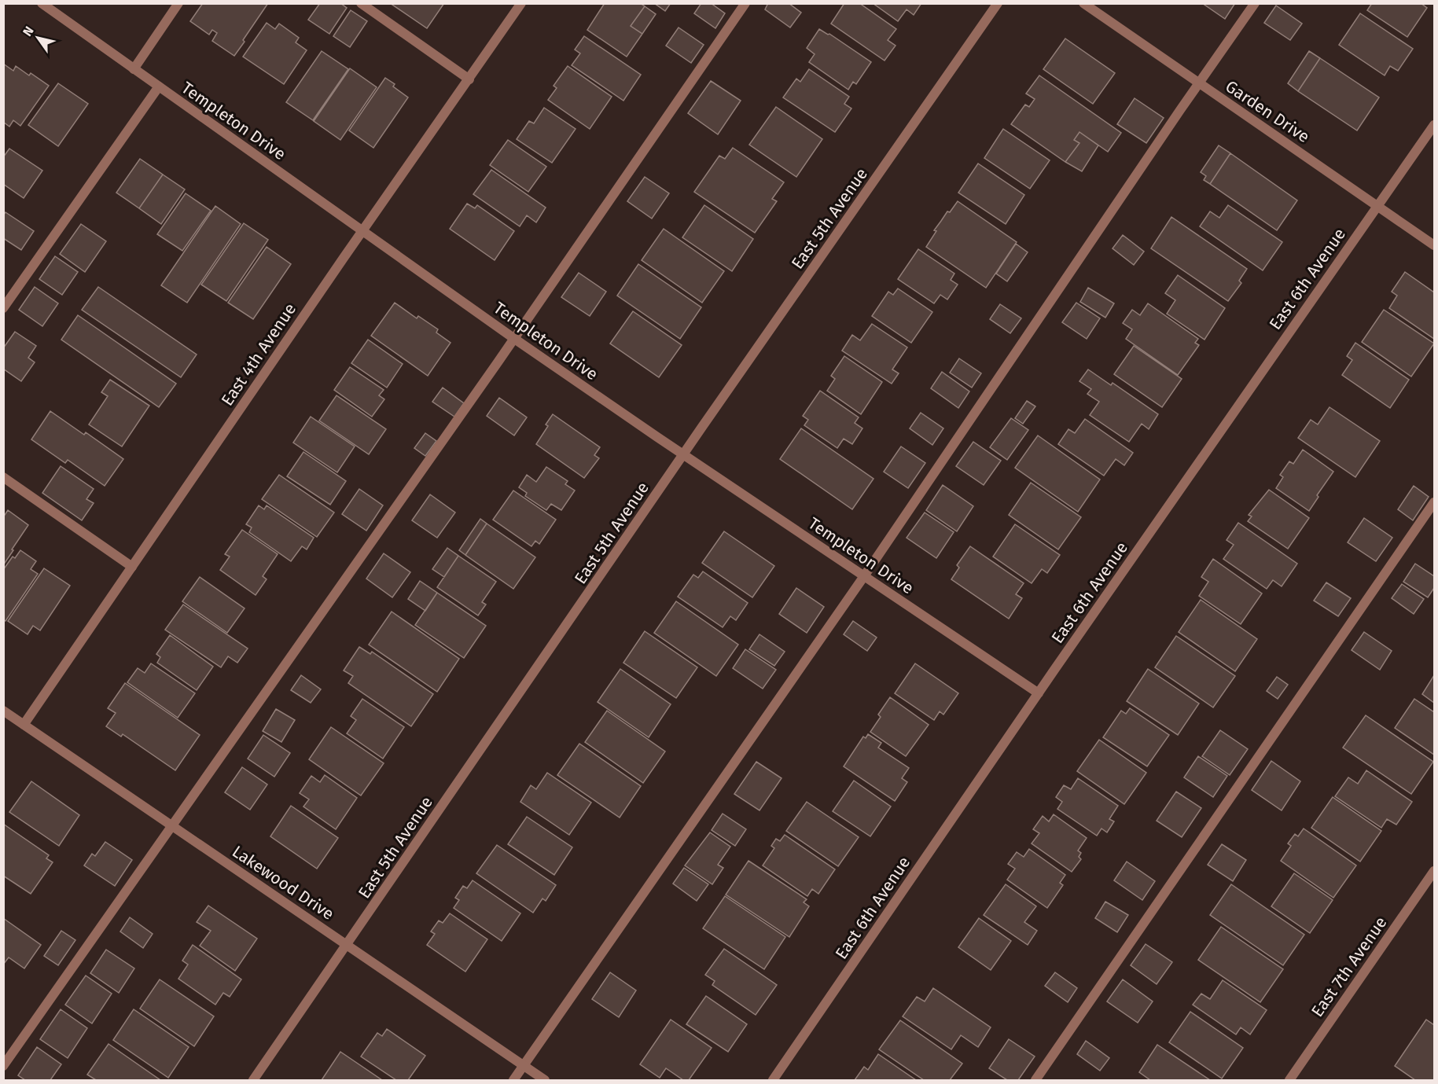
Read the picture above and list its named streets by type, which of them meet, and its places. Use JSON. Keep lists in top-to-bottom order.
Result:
{
  "streets": {
    "street": [
      "Garden Drive",
      "Templeton Drive",
      "East 5th Avenue",
      "East 6th Avenue",
      "East 4th Avenue",
      "Lakewood Drive",
      "East 7th Avenue"
    ]
  },
  "crossings": [
    ["Garden Drive", "East 6th Avenue"],
    ["Templeton Drive", "East 5th Avenue"],
    ["Templeton Drive", "East 6th Avenue"],
    ["Templeton Drive", "East 4th Avenue"],
    ["East 5th Avenue", "Lakewood Drive"],
    ["East 4th Avenue", "Lakewood Drive"]
  ],
  "north": "top left"
}
